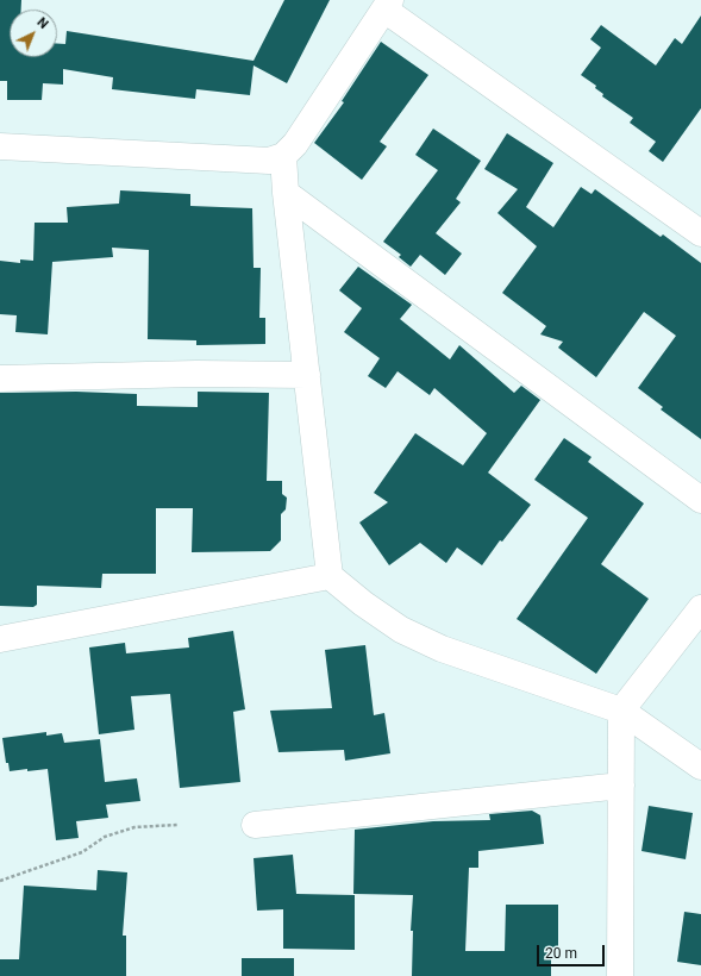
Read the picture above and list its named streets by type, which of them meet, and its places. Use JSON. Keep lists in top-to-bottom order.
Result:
{
  "scale_bar": "20 m",
  "north": "top right"
}
